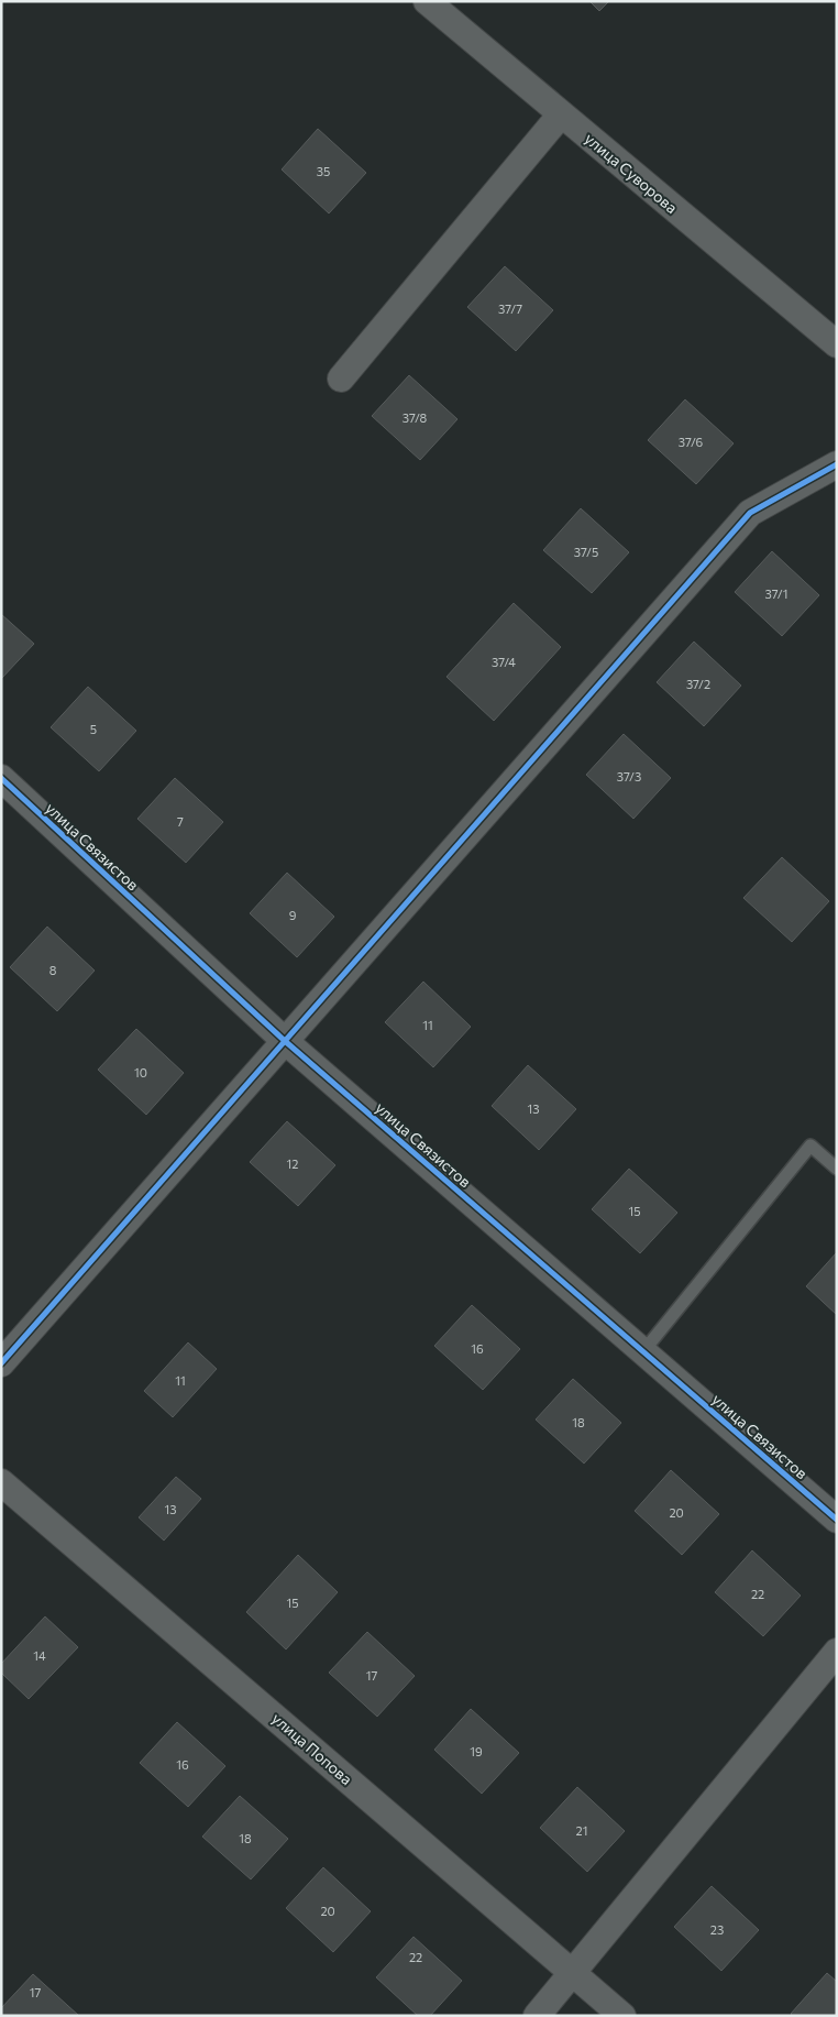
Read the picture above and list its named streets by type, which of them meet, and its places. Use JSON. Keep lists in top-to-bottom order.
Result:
{
  "streets": {
    "street": ["улица Суворова", "улица Связистов", "улица Попова"]
  },
  "house_numbers": [
    "35",
    "37/7",
    "37/8",
    "37/6",
    "37/5",
    "37/1",
    "37/4",
    "37/2",
    "5",
    "37/3",
    "7",
    "9",
    "8",
    "11",
    "10",
    "13",
    "12",
    "15",
    "16",
    "11",
    "18",
    "13",
    "20",
    "22",
    "15",
    "14",
    "17",
    "19",
    "16",
    "21",
    "18",
    "20",
    "23",
    "22",
    "17"
  ]
}
